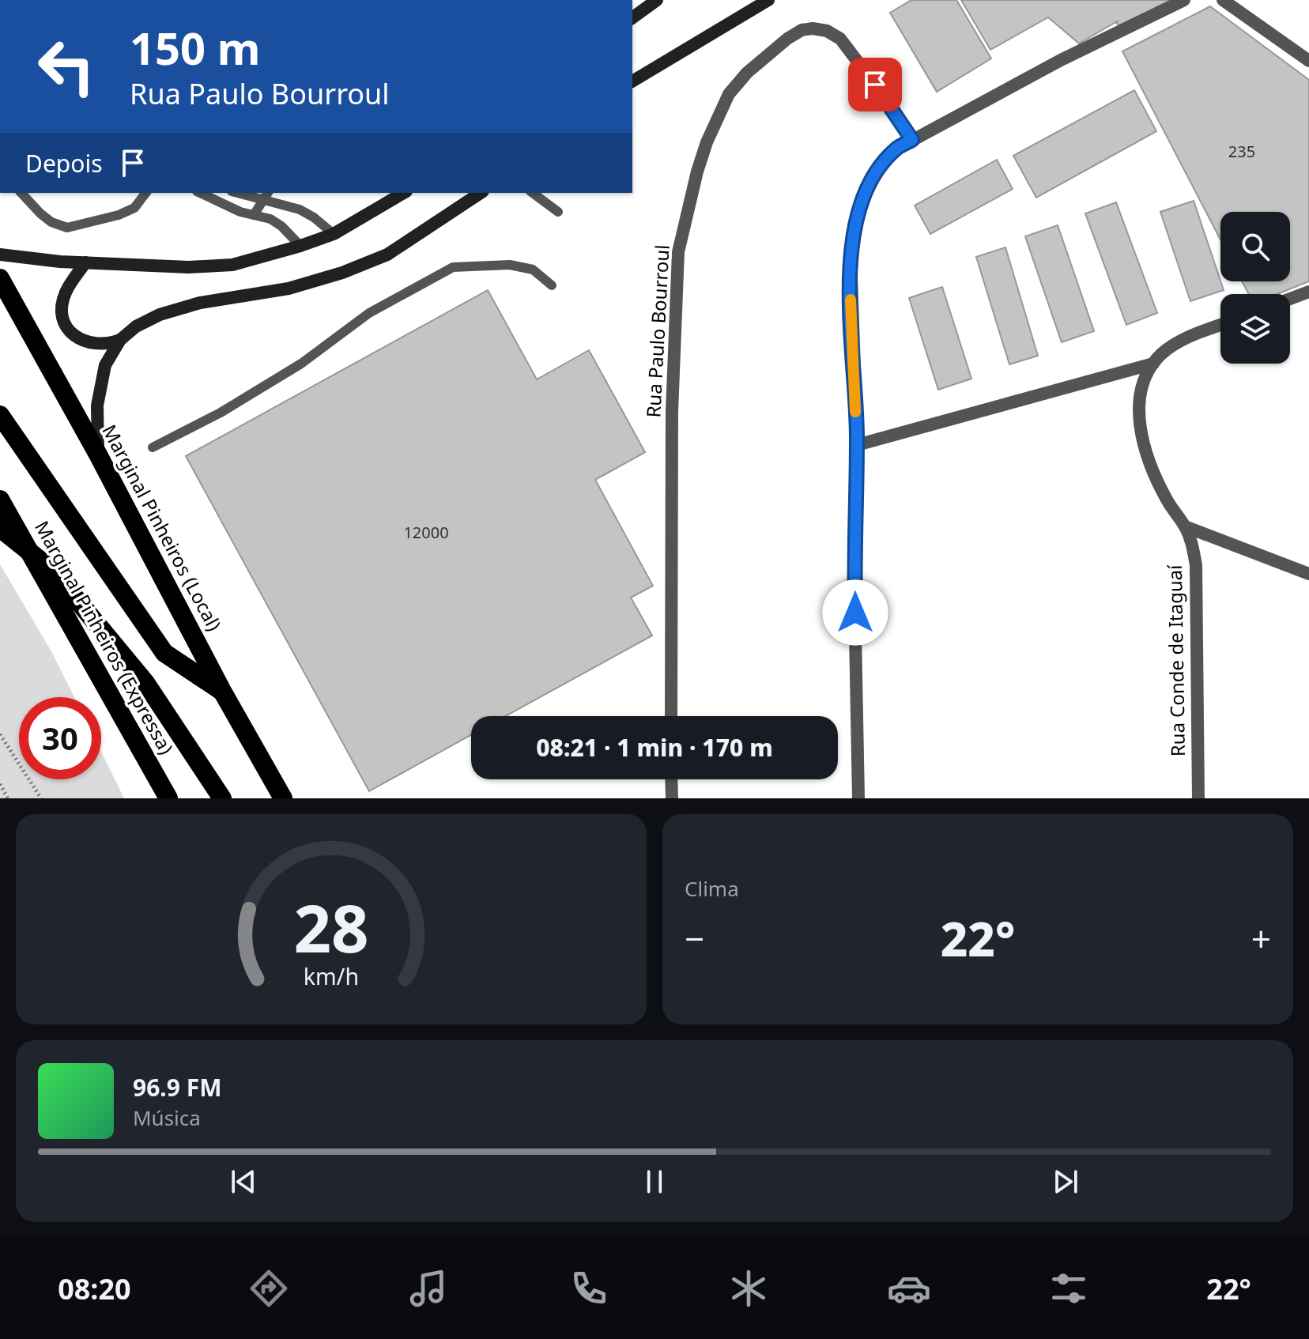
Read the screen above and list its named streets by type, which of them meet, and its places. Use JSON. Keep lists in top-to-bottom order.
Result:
{
  "streets": {
    "highway": ["Marginal Pinheiros (Local)", "Marginal Pinheiros (Expressa)"],
    "street": ["Rua Paulo Bourroul", "Rua Conde de Itaguaí"]
  },
  "house_numbers": ["235", "12000"],
  "page": {
    "turn": ["150 m", "Rua Paulo Bourroul"],
    "then": "Depois",
    "limit": "30",
    "trip": "08:21 · 1 min · 170 m",
    "tile": "Clima",
    "heat": ["−", "22°", "+"],
    "song": ["96.9 FM", "Música"],
    "tabs": ["08:20", "22°"],
    "gauge": ["28", "km/h"]
  }
}
